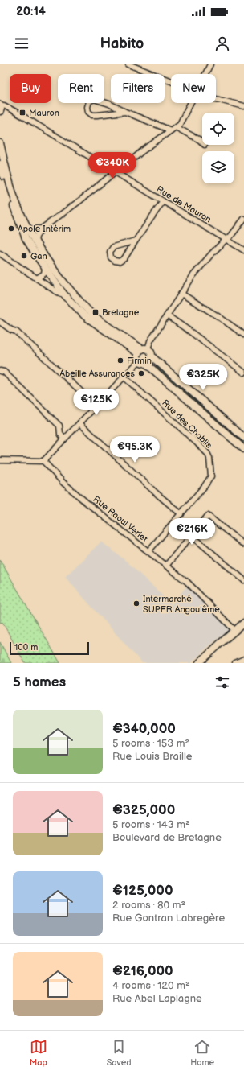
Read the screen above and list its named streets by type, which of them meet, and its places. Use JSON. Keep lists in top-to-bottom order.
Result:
{
  "streets": {
    "street": ["Rue de Mauron", "Rue des Chablis", "Rue Raoul Verlet"]
  },
  "crossings": [
    ["Rue des Chablis", "Rue Raoul Verlet"]
  ],
  "places": {
    "transit": ["Mauron", "Bretagne"],
    "other": [
      "Apole Intérim",
      "Gan",
      "Firmin",
      "Abeille Assurances",
      "Intermarché SUPER Angoulême"
    ]
  },
  "scale_bar": "100 m",
  "page": {
    "status": "20:14",
    "header": "Habito",
    "chip": [
      "Buy",
      "Rent",
      "Filters",
      "New"
    ],
    "price": [
      "€340K",
      "€325K",
      "€125K",
      "€95.3K",
      "€216K"
    ],
    "scale": "100 m",
    "heading": "5 homes",
    "list": [
      {
        "name": "€340,000",
        "note": "5 rooms · 153 m² · Rue Louis Braille"
      },
      {
        "name": "€325,000",
        "note": "5 rooms · 143 m² · Boulevard de Bretagne"
      },
      {
        "name": "€125,000",
        "note": "2 rooms · 80 m² · Rue Gontran Labregère"
      },
      {
        "name": "€216,000",
        "note": "4 rooms · 120 m² · Rue Abel Laplagne"
      }
    ],
    "tabs": ["Map", "Saved", "Home"]
  }
}
